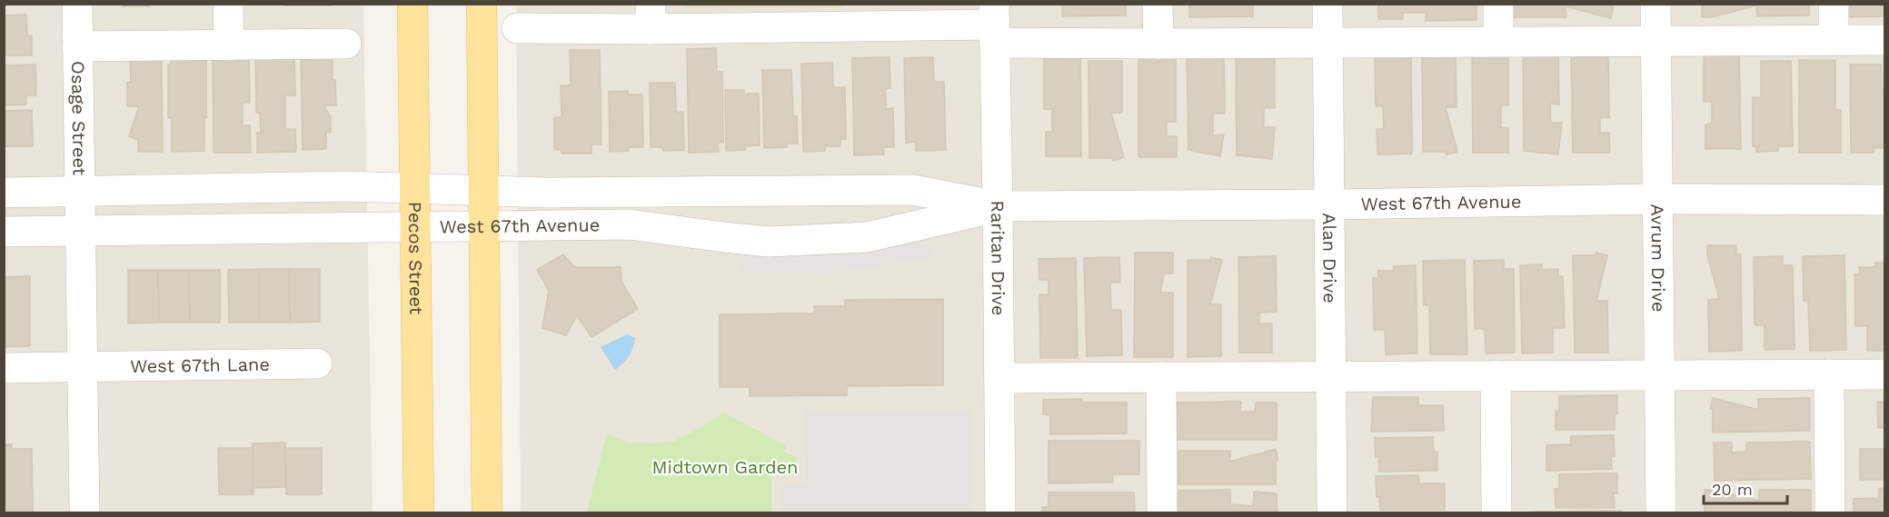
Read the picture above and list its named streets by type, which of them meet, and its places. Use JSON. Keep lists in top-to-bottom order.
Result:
{
  "streets": {
    "main road": ["Pecos Street"],
    "street": [
      "Osage Street",
      "West 67th Avenue",
      "Raritan Drive",
      "Avrum Drive",
      "Alan Drive",
      "West 67th Lane"
    ]
  },
  "crossings": [
    ["Osage Street", "West 67th Avenue"],
    ["Osage Street", "West 67th Lane"],
    ["West 67th Avenue", "Pecos Street"],
    ["West 67th Avenue", "Raritan Drive"],
    ["West 67th Avenue", "Avrum Drive"],
    ["West 67th Avenue", "Alan Drive"]
  ],
  "parks": ["Midtown Garden"],
  "scale_bar": "20 m"
}
